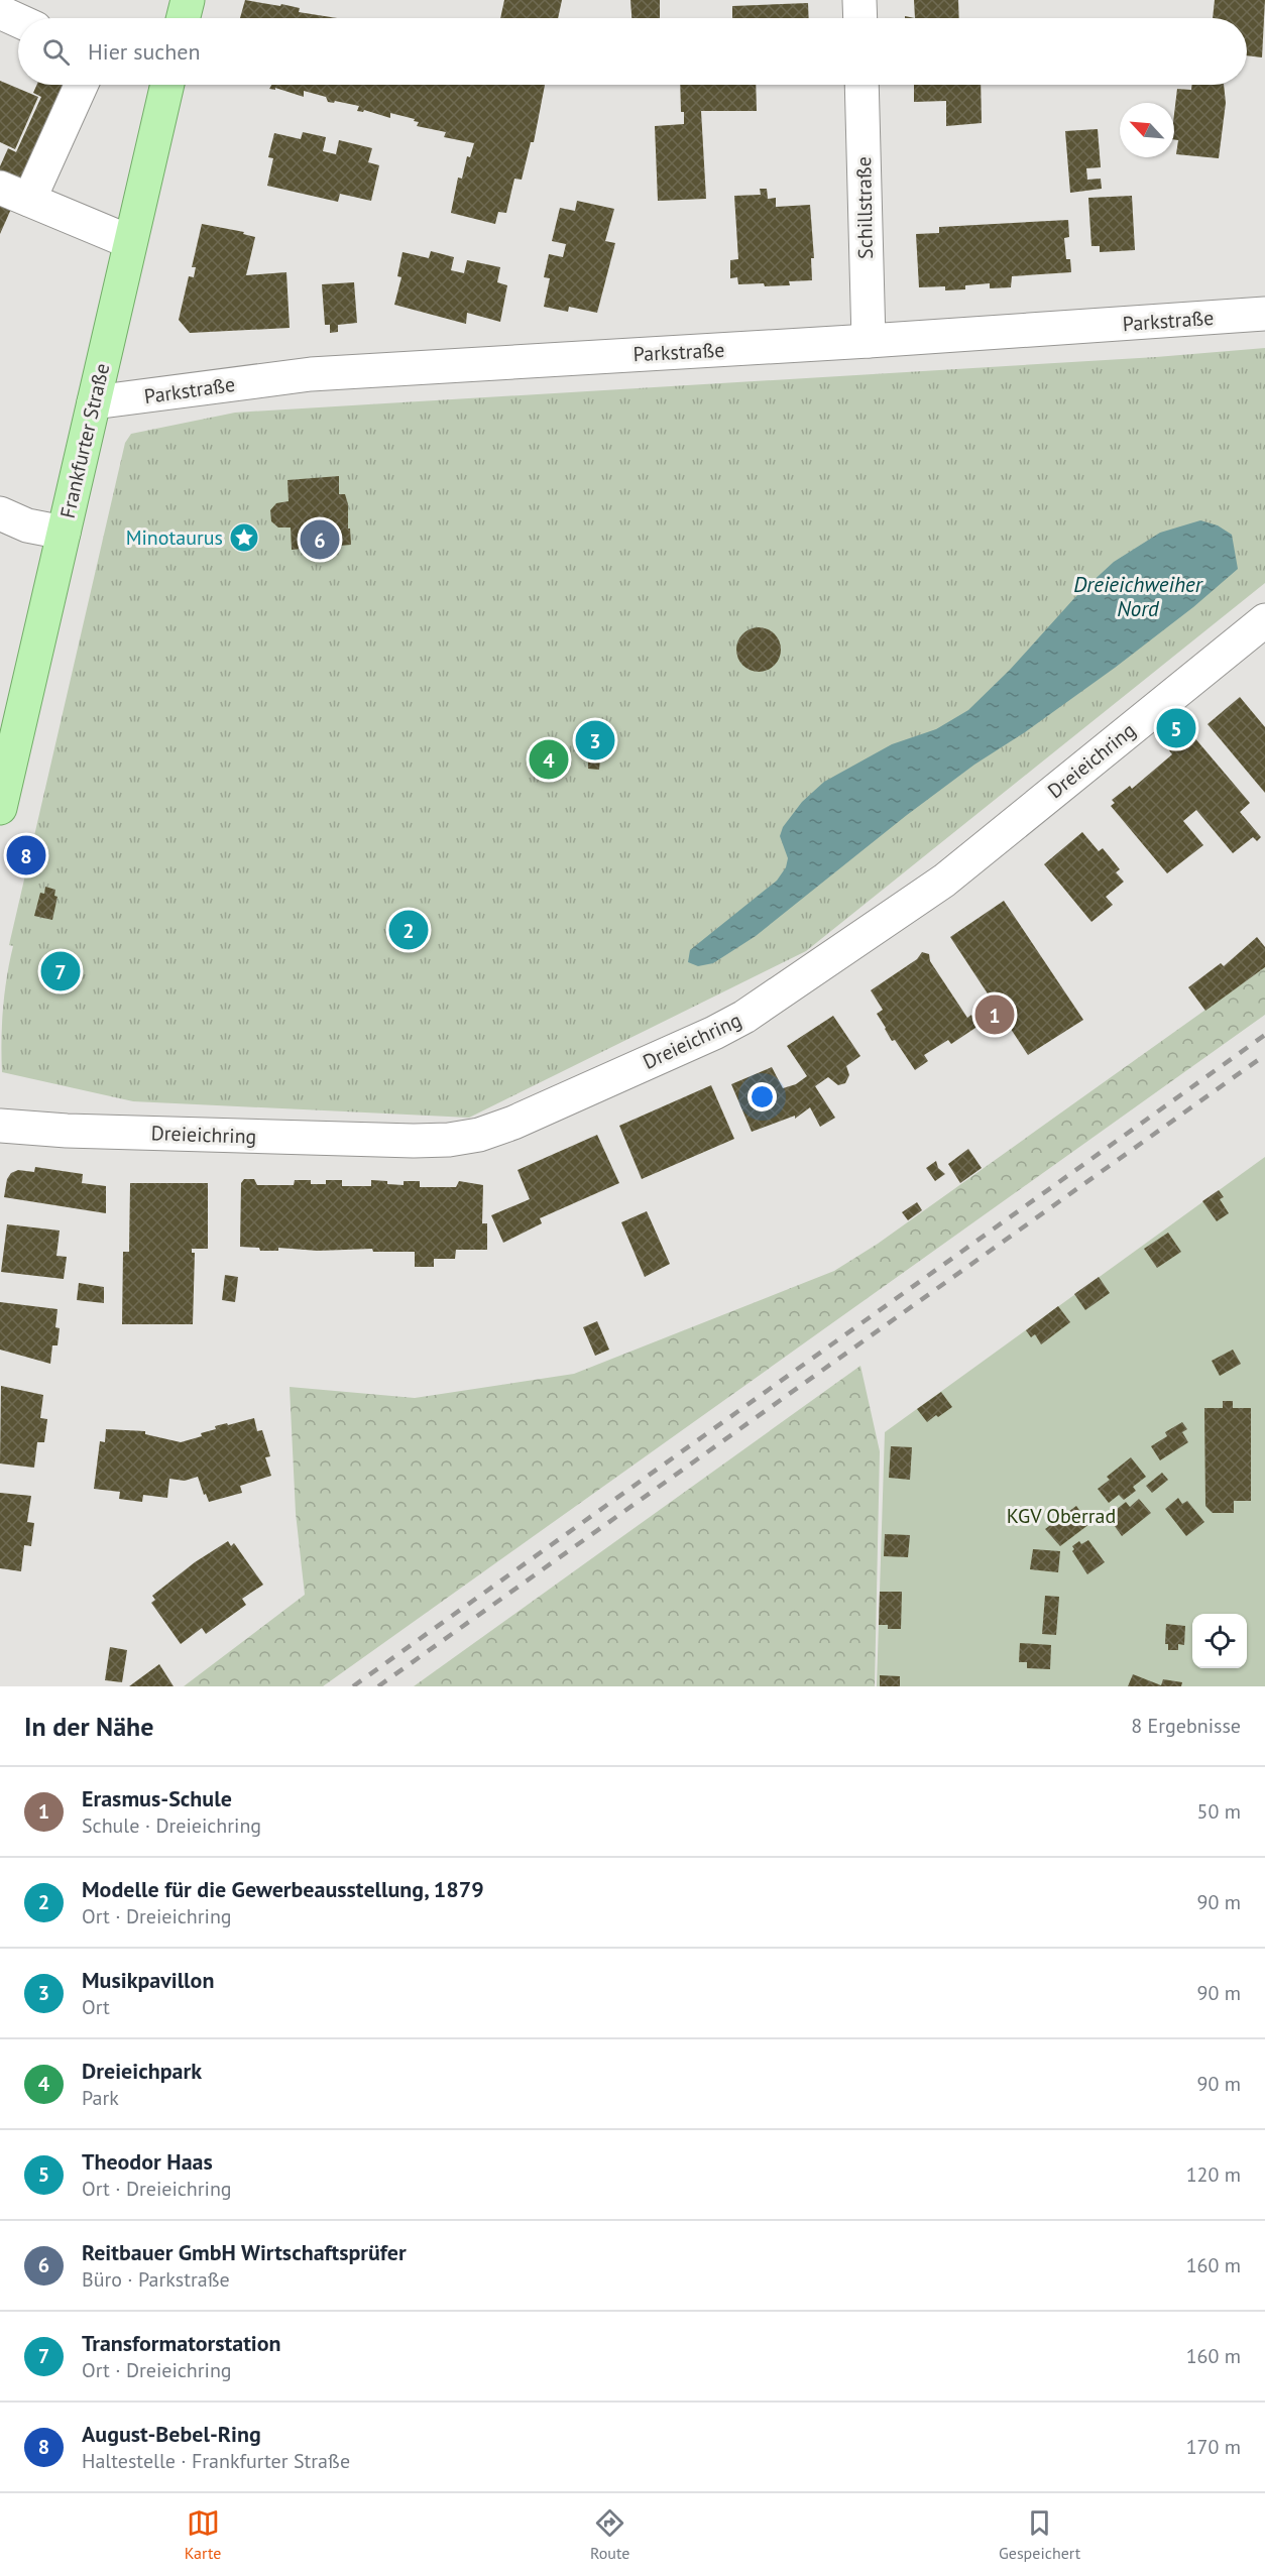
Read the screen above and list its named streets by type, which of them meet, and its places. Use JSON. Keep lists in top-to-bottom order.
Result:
{
  "streets": {
    "main road": ["Frankfurter Straße"],
    "street": ["Schillstraße", "Parkstraße", "Dreieichring"]
  },
  "crossings": [
    ["Schillstraße", "Parkstraße"],
    ["Parkstraße", "Frankfurter Straße"]
  ],
  "water": ["Dreieichweiher Nord"],
  "parks": ["KGV Oberrad"],
  "places": {
    "place": ["Minotaurus"]
  },
  "north": "top left",
  "page": {
    "search": "Hier suchen",
    "pins": [
      "6",
      "5",
      "3",
      "4",
      "8",
      "2",
      "7",
      "1"
    ],
    "heading": ["In der Nähe", "8 Ergebnisse"],
    "list": [
      {
        "mark": "1",
        "name": "Erasmus-Schule",
        "note": "Schule · Dreieichring",
        "value": "50 m"
      },
      {
        "mark": "2",
        "name": "Modelle für die Gewerbeausstellung, 1879",
        "note": "Ort · Dreieichring",
        "value": "90 m"
      },
      {
        "mark": "3",
        "name": "Musikpavillon",
        "note": "Ort",
        "value": "90 m"
      },
      {
        "mark": "4",
        "name": "Dreieichpark",
        "note": "Park",
        "value": "90 m"
      },
      {
        "mark": "5",
        "name": "Theodor Haas",
        "note": "Ort · Dreieichring",
        "value": "120 m"
      },
      {
        "mark": "6",
        "name": "Reitbauer GmbH Wirtschaftsprüfer",
        "note": "Büro · Parkstraße",
        "value": "160 m"
      },
      {
        "mark": "7",
        "name": "Transformatorstation",
        "note": "Ort · Dreieichring",
        "value": "160 m"
      },
      {
        "mark": "8",
        "name": "August-Bebel-Ring",
        "note": "Haltestelle · Frankfurter Straße",
        "value": "170 m"
      }
    ],
    "nav": ["Karte", "Route", "Gespeichert"]
  }
}
